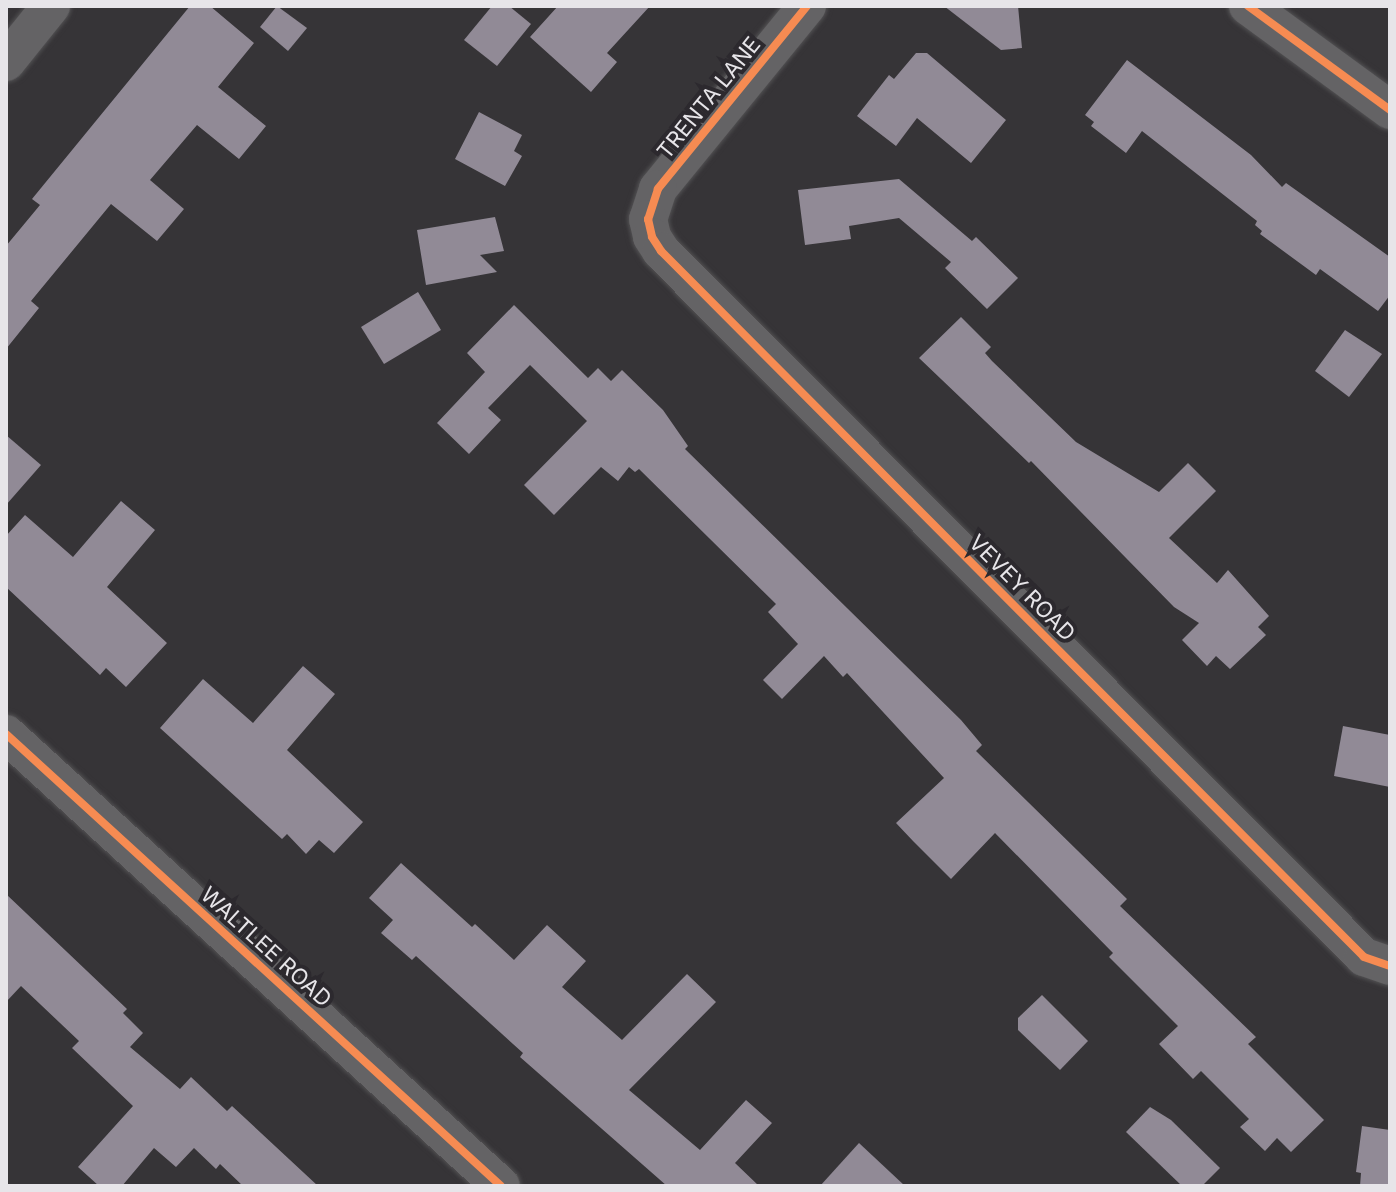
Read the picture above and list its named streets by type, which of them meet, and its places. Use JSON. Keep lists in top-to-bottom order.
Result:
{
  "streets": {
    "street": ["TRENTA LANE", "VEVEY ROAD", "WALTLEE ROAD"]
  },
  "crossings": [
    ["TRENTA LANE", "VEVEY ROAD"]
  ]
}
